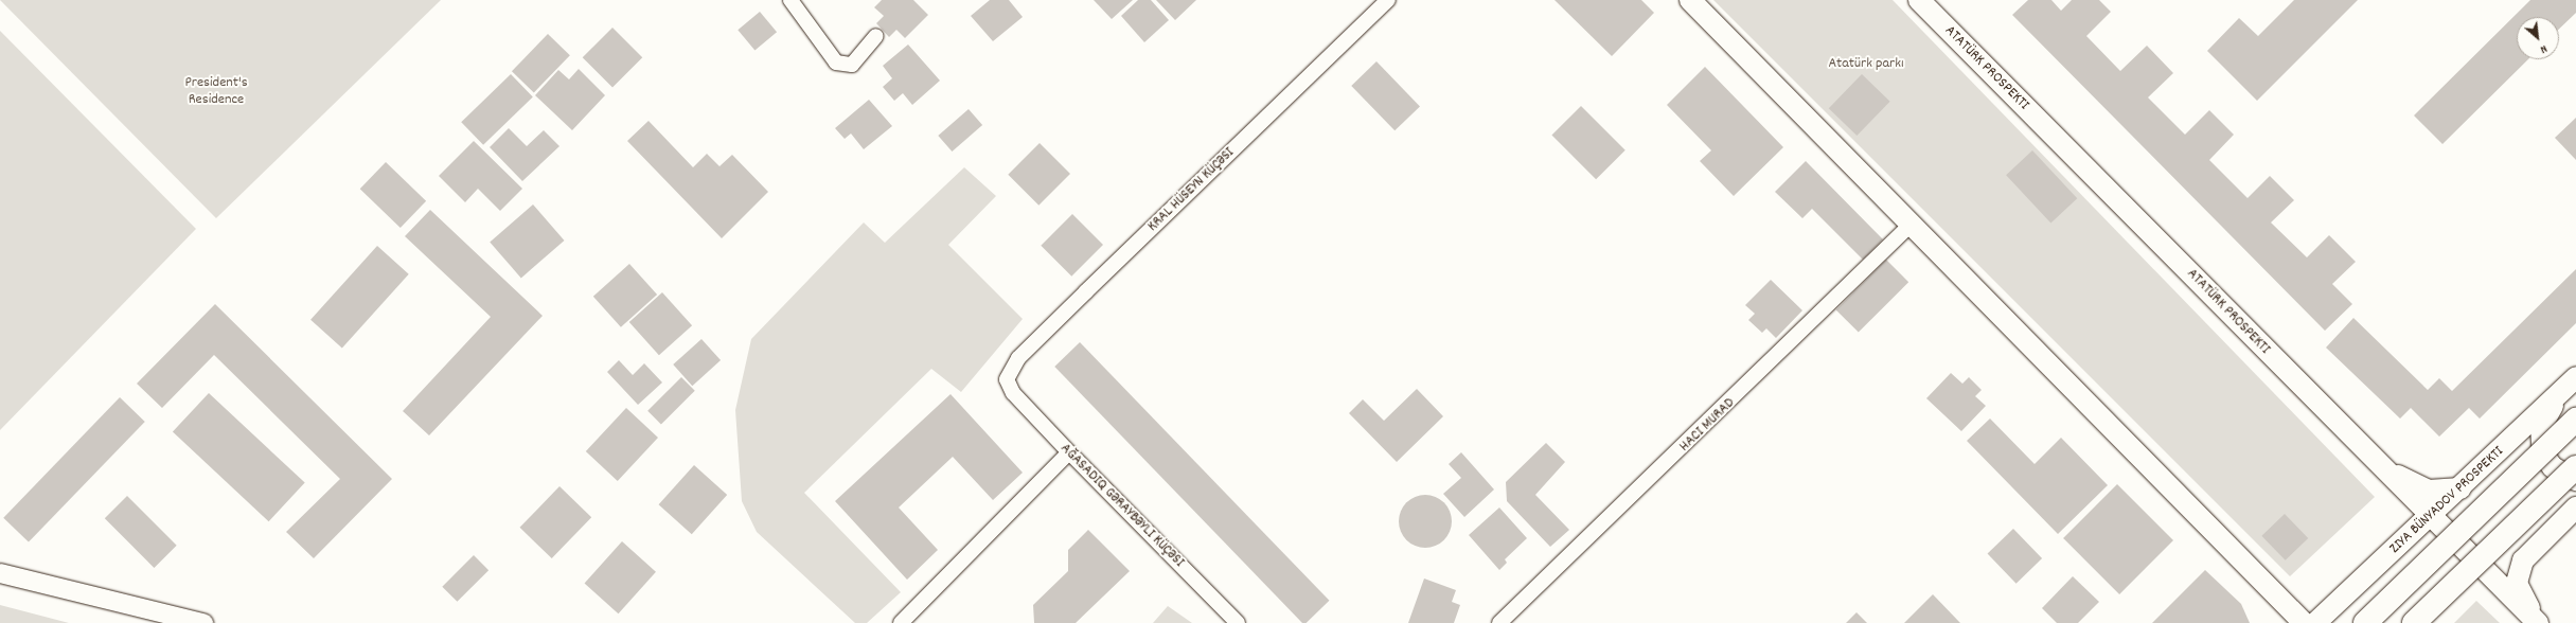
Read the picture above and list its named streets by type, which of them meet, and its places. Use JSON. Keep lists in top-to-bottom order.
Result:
{
  "streets": {
    "main road": ["ATATÜRK PROSPEKTI", "ZIYA BÜNYADOV PROSPEKTI"],
    "street": ["KRAL HÜSEYN KÜÇƏSI"]
  },
  "crossings": [
    ["ATATÜRK PROSPEKTI", "ZIYA BÜNYADOV PROSPEKTI"]
  ],
  "parks": ["Atatürk parkı", "President's Residence"],
  "north": "bottom right"
}
